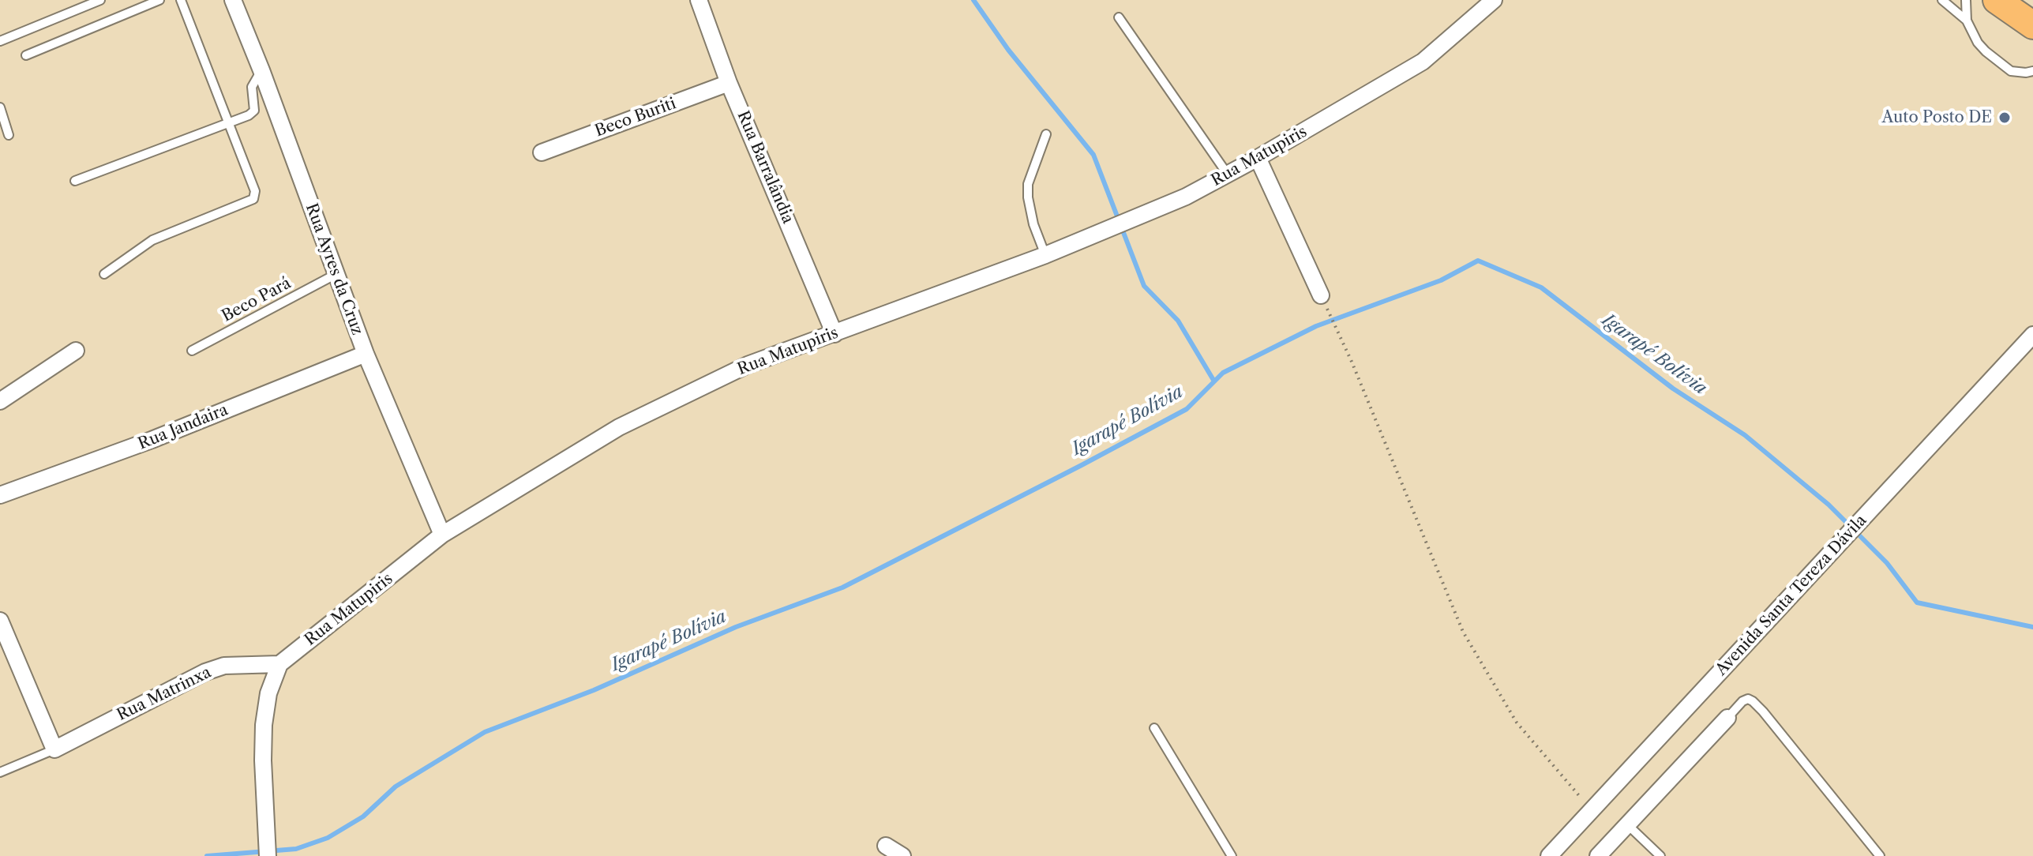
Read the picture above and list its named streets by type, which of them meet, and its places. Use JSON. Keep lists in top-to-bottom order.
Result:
{
  "streets": {
    "street": [
      "Beco Buriti",
      "Rua Matupiris",
      "Rua Barralândia",
      "Rua Ayres da Cruz",
      "Rua Jandaira",
      "Avenida Santa Tereza Dávila",
      "Rua Matrinxa"
    ],
    "lane": ["Beco Pará"]
  },
  "crossings": [
    ["Beco Buriti", "Rua Barralândia"],
    ["Rua Matupiris", "Rua Barralândia"],
    ["Rua Matupiris", "Rua Ayres da Cruz"],
    ["Rua Matupiris", "Rua Matrinxa"],
    ["Rua Ayres da Cruz", "Beco Pará"],
    ["Rua Ayres da Cruz", "Rua Jandaira"]
  ],
  "water": ["Igarapé Bolívia"],
  "places": ["Auto Posto DE"]
}
